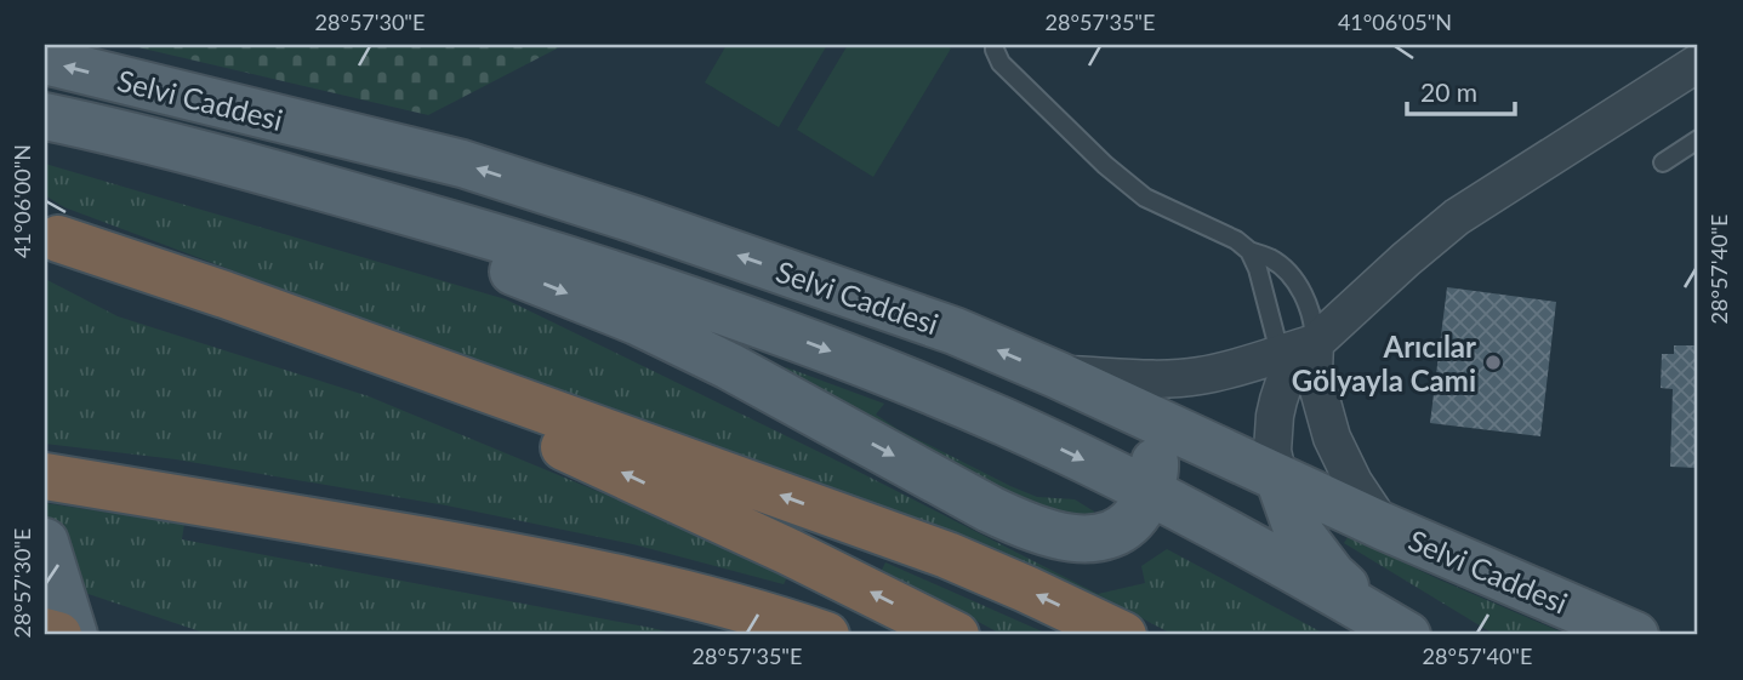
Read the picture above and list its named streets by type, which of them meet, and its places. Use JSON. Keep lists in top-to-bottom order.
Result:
{
  "streets": {
    "main road": ["Selvi Caddesi"]
  },
  "places": ["Arıcılar Gölyayla Cami"],
  "scale_bar": "20 m",
  "coordinates": [
    "28°57'30\"E",
    "28°57'35\"E",
    "41°06'05\"N",
    "41°06'00\"N",
    "28°57'40\"E"
  ]
}
